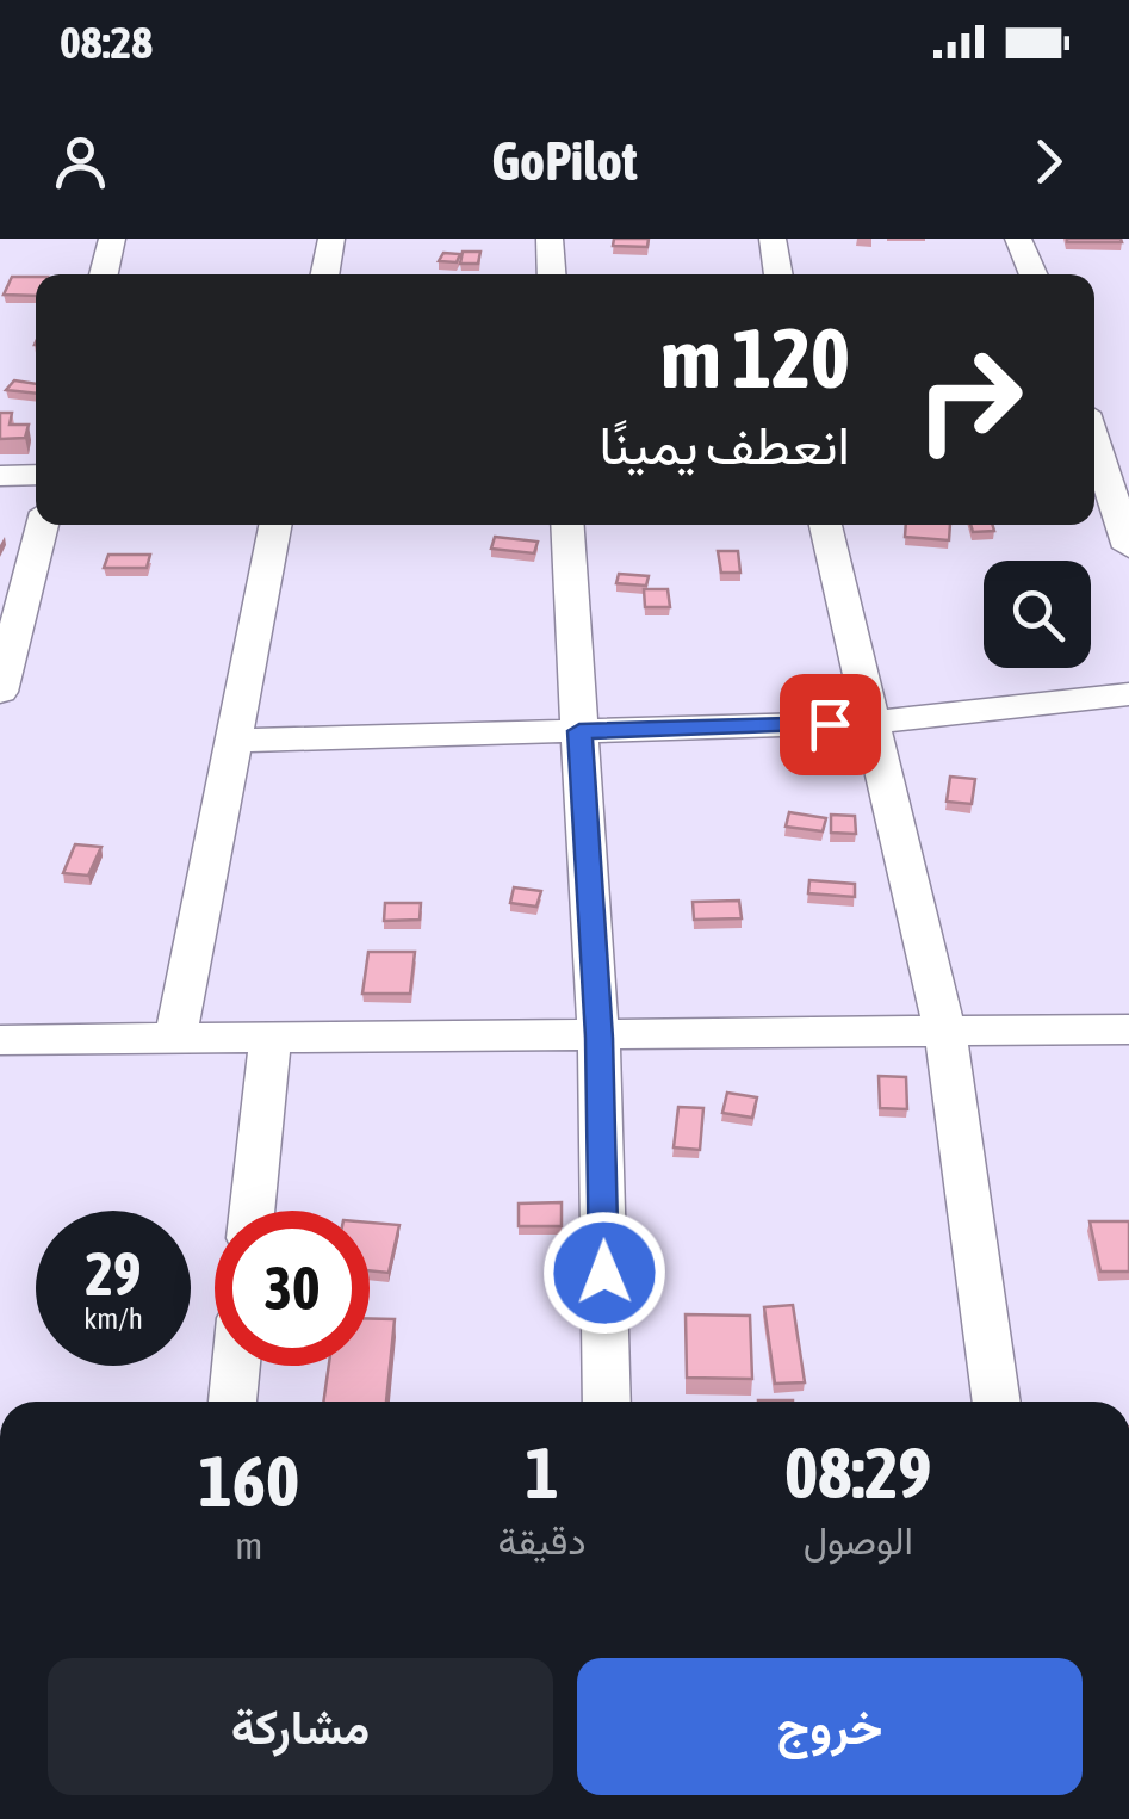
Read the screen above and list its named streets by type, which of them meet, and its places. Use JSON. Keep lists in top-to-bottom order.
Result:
{
  "page": {
    "status": "08:28",
    "header": "GoPilot",
    "turn": ["120 m", "انعطف يمينًا"],
    "speed": "29 km/h",
    "limit": "30",
    "eta": [
      "08:29",
      "الوصول",
      "1",
      "دقيقة",
      "160",
      "m"
    ],
    "buttons": ["خروج", "مشاركة"]
  }
}
